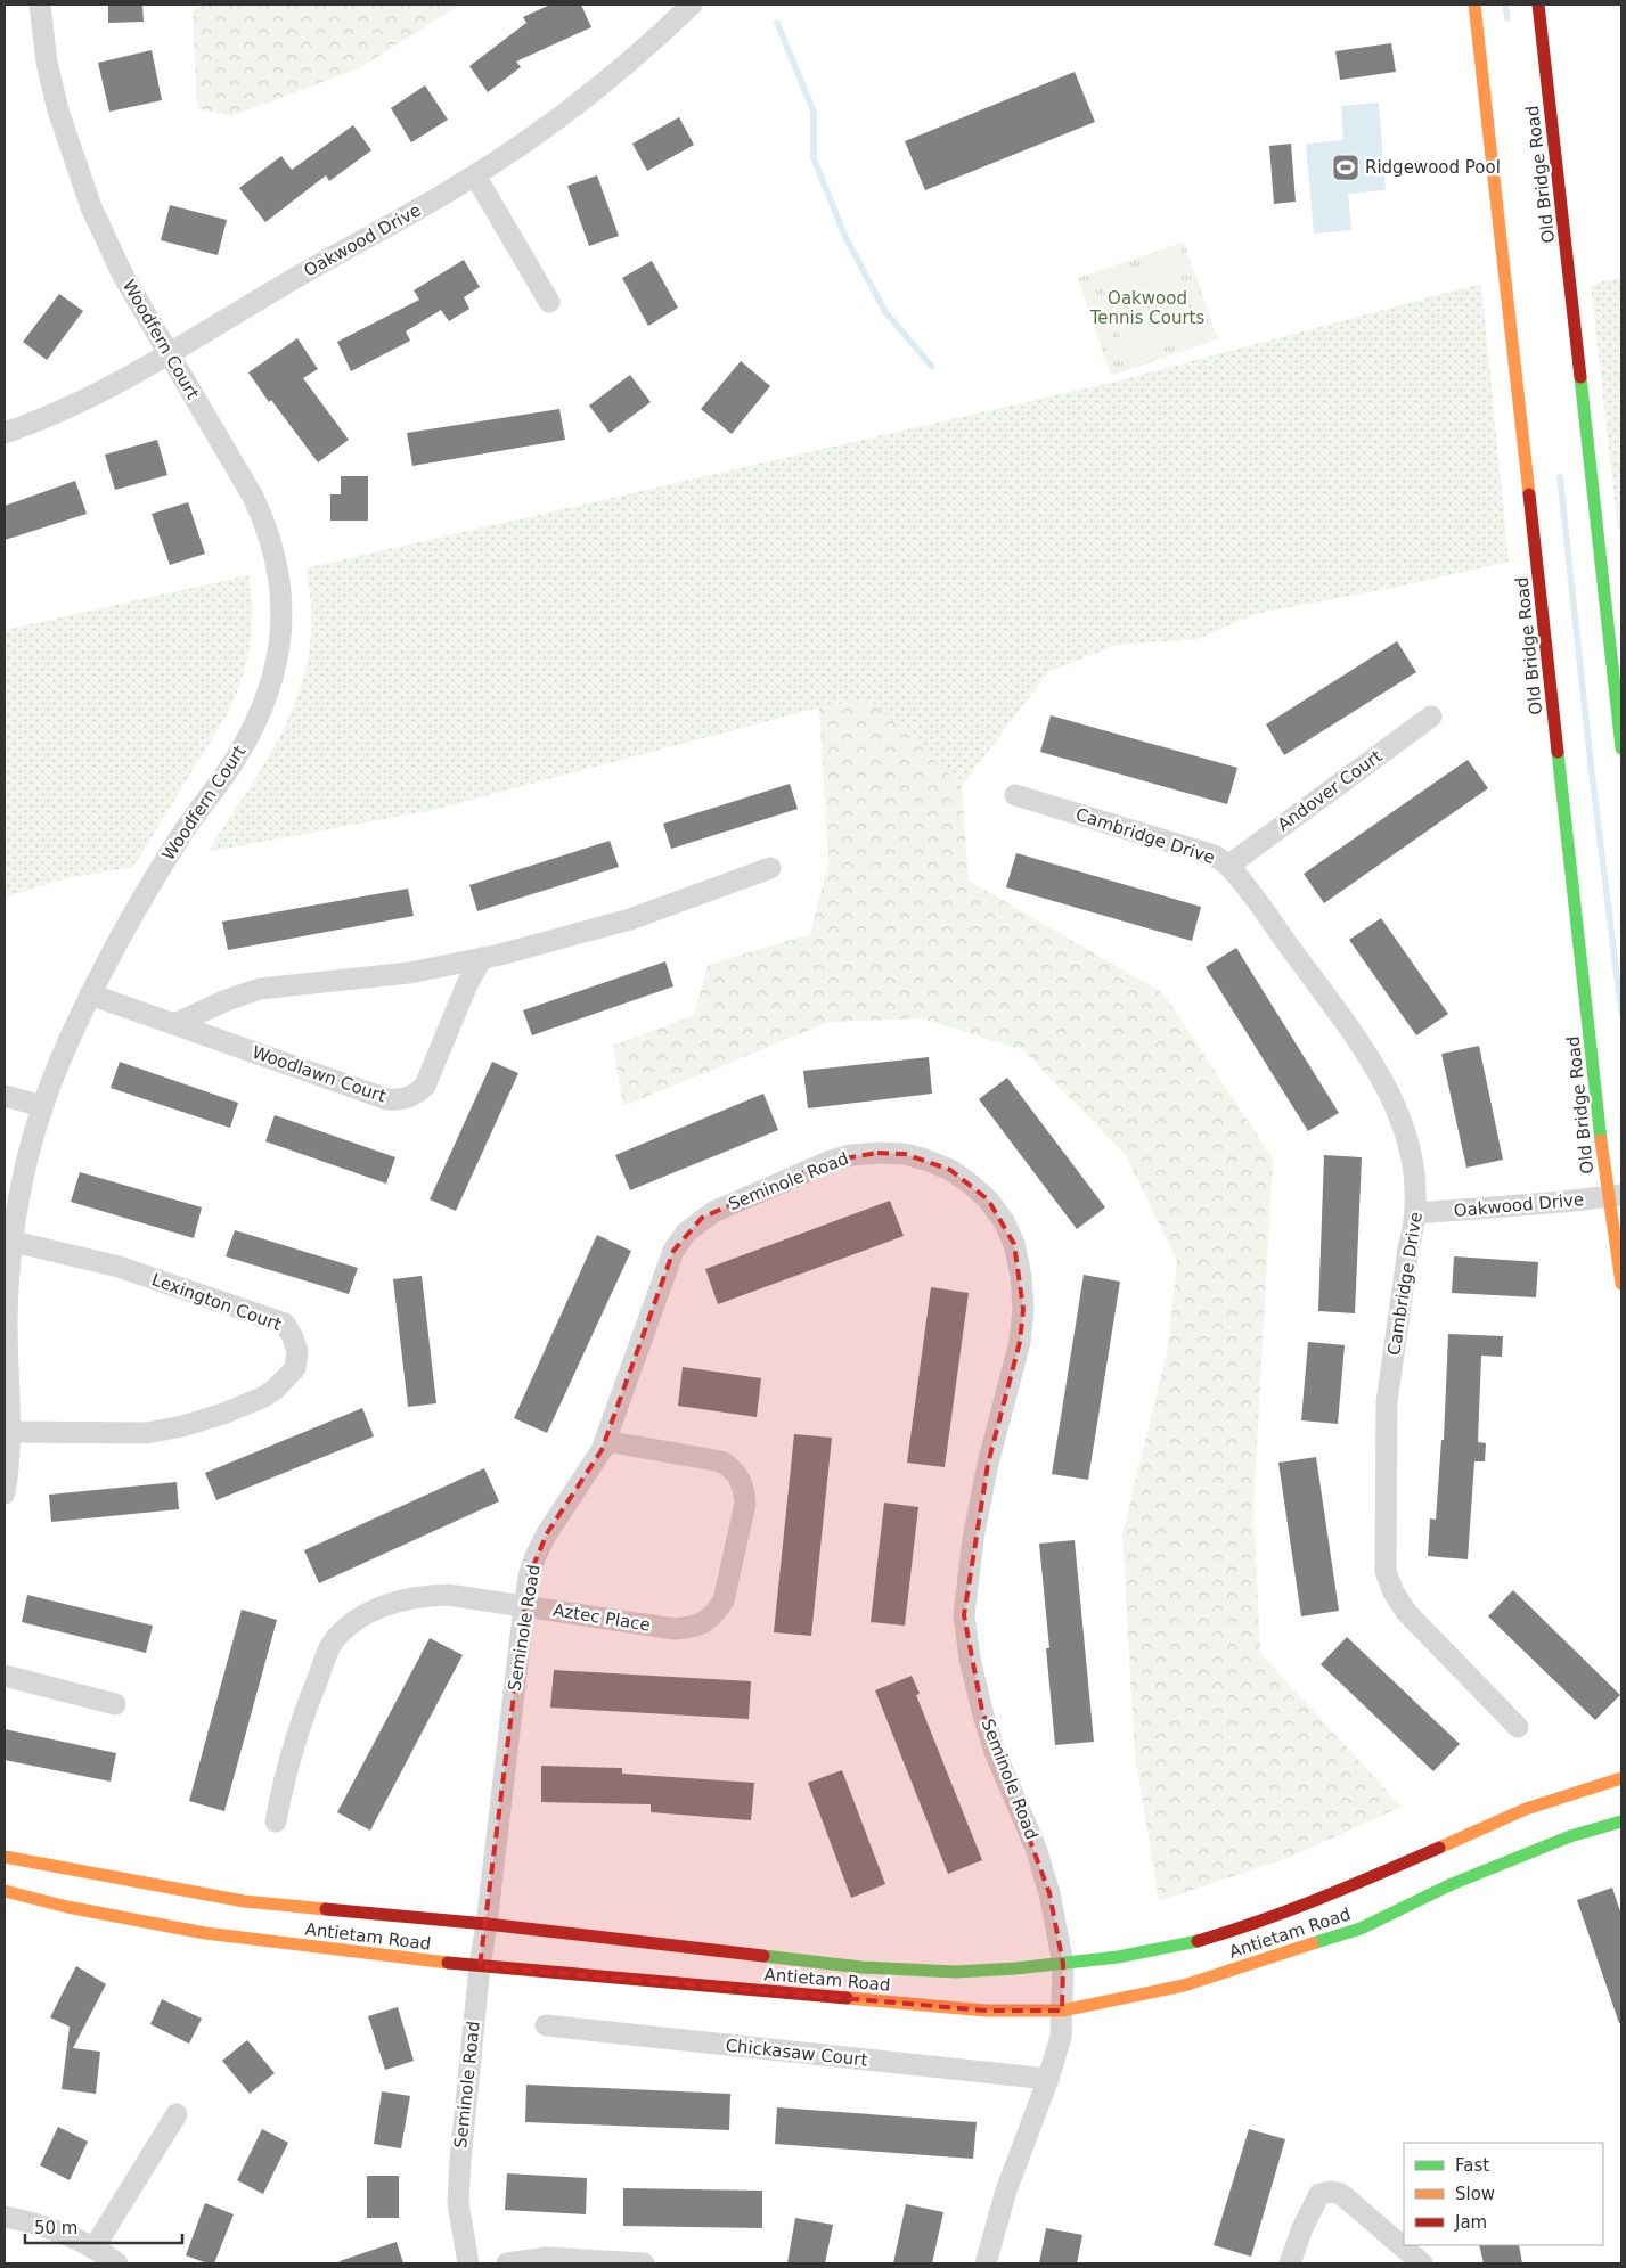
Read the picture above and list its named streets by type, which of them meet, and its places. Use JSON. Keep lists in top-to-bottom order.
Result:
{
  "streets": {
    "street": [
      "Old Bridge Road",
      "Oakwood Drive",
      "Woodfern Court",
      "Andover Court",
      "Cambridge Drive",
      "Woodlawn Court",
      "Seminole Road",
      "Lexington Court",
      "Aztec Place",
      "Antietam Road",
      "Chickasaw Court"
    ]
  },
  "crossings": [
    ["Old Bridge Road", "Oakwood Drive"],
    ["Oakwood Drive", "Woodfern Court"],
    ["Oakwood Drive", "Cambridge Drive"],
    ["Woodfern Court", "Woodlawn Court"],
    ["Woodfern Court", "Lexington Court"],
    ["Andover Court", "Cambridge Drive"],
    ["Seminole Road", "Aztec Place"],
    ["Seminole Road", "Antietam Road"],
    ["Seminole Road", "Chickasaw Court"]
  ],
  "parks": ["Oakwood Tennis Courts"],
  "places": {
    "sports": ["Ridgewood Pool"]
  },
  "legend": ["Fast", "Slow", "Jam"],
  "scale_bar": "50 m"
}
